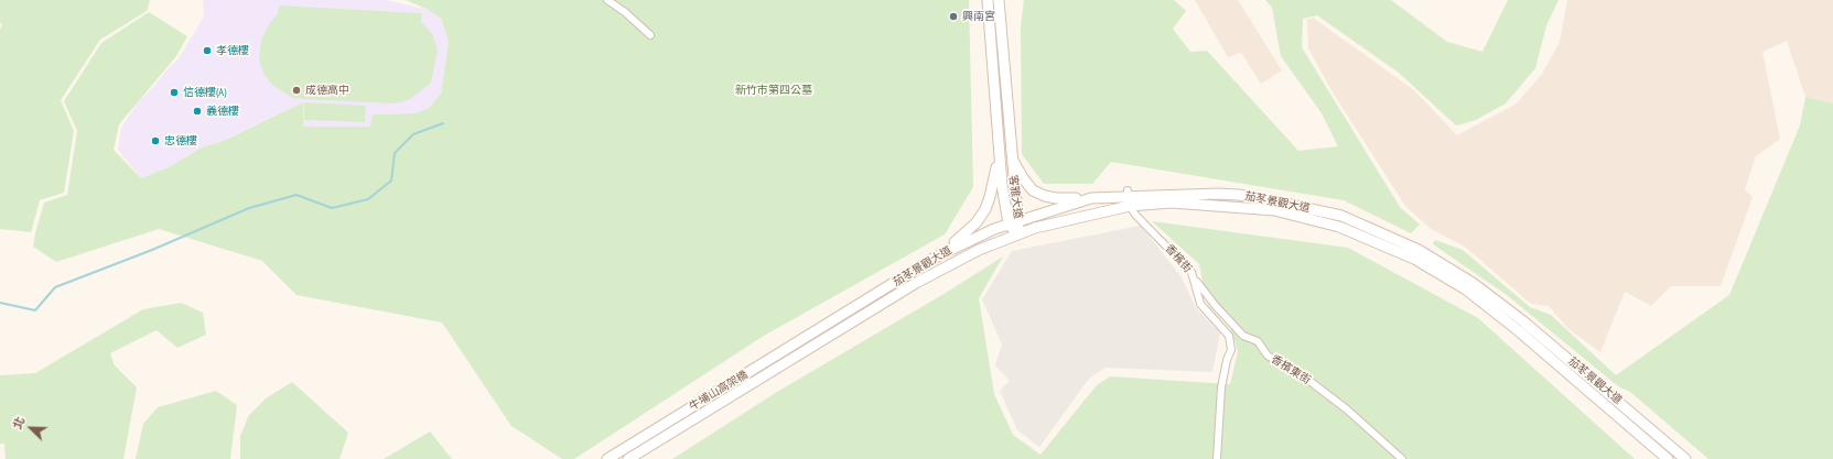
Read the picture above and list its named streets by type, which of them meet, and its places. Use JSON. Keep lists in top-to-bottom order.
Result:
{
  "streets": {
    "street": [
      "客雅大道",
      "茄苳景觀大道",
      "香檳街",
      "香檳東街",
      "牛埔山高架橋"
    ]
  },
  "crossings": [
    ["客雅大道", "茄苳景觀大道"],
    ["茄苳景觀大道", "香檳街"],
    ["茄苳景觀大道", "牛埔山高架橋"],
    ["香檳街", "香檳東街"]
  ],
  "parks": ["新竹市第四公墓"],
  "places": [
    "興南宮",
    "孝德樓",
    "成德高中",
    "信德樓(A)",
    "義德樓",
    "忠德樓"
  ],
  "north": "top left"
}
